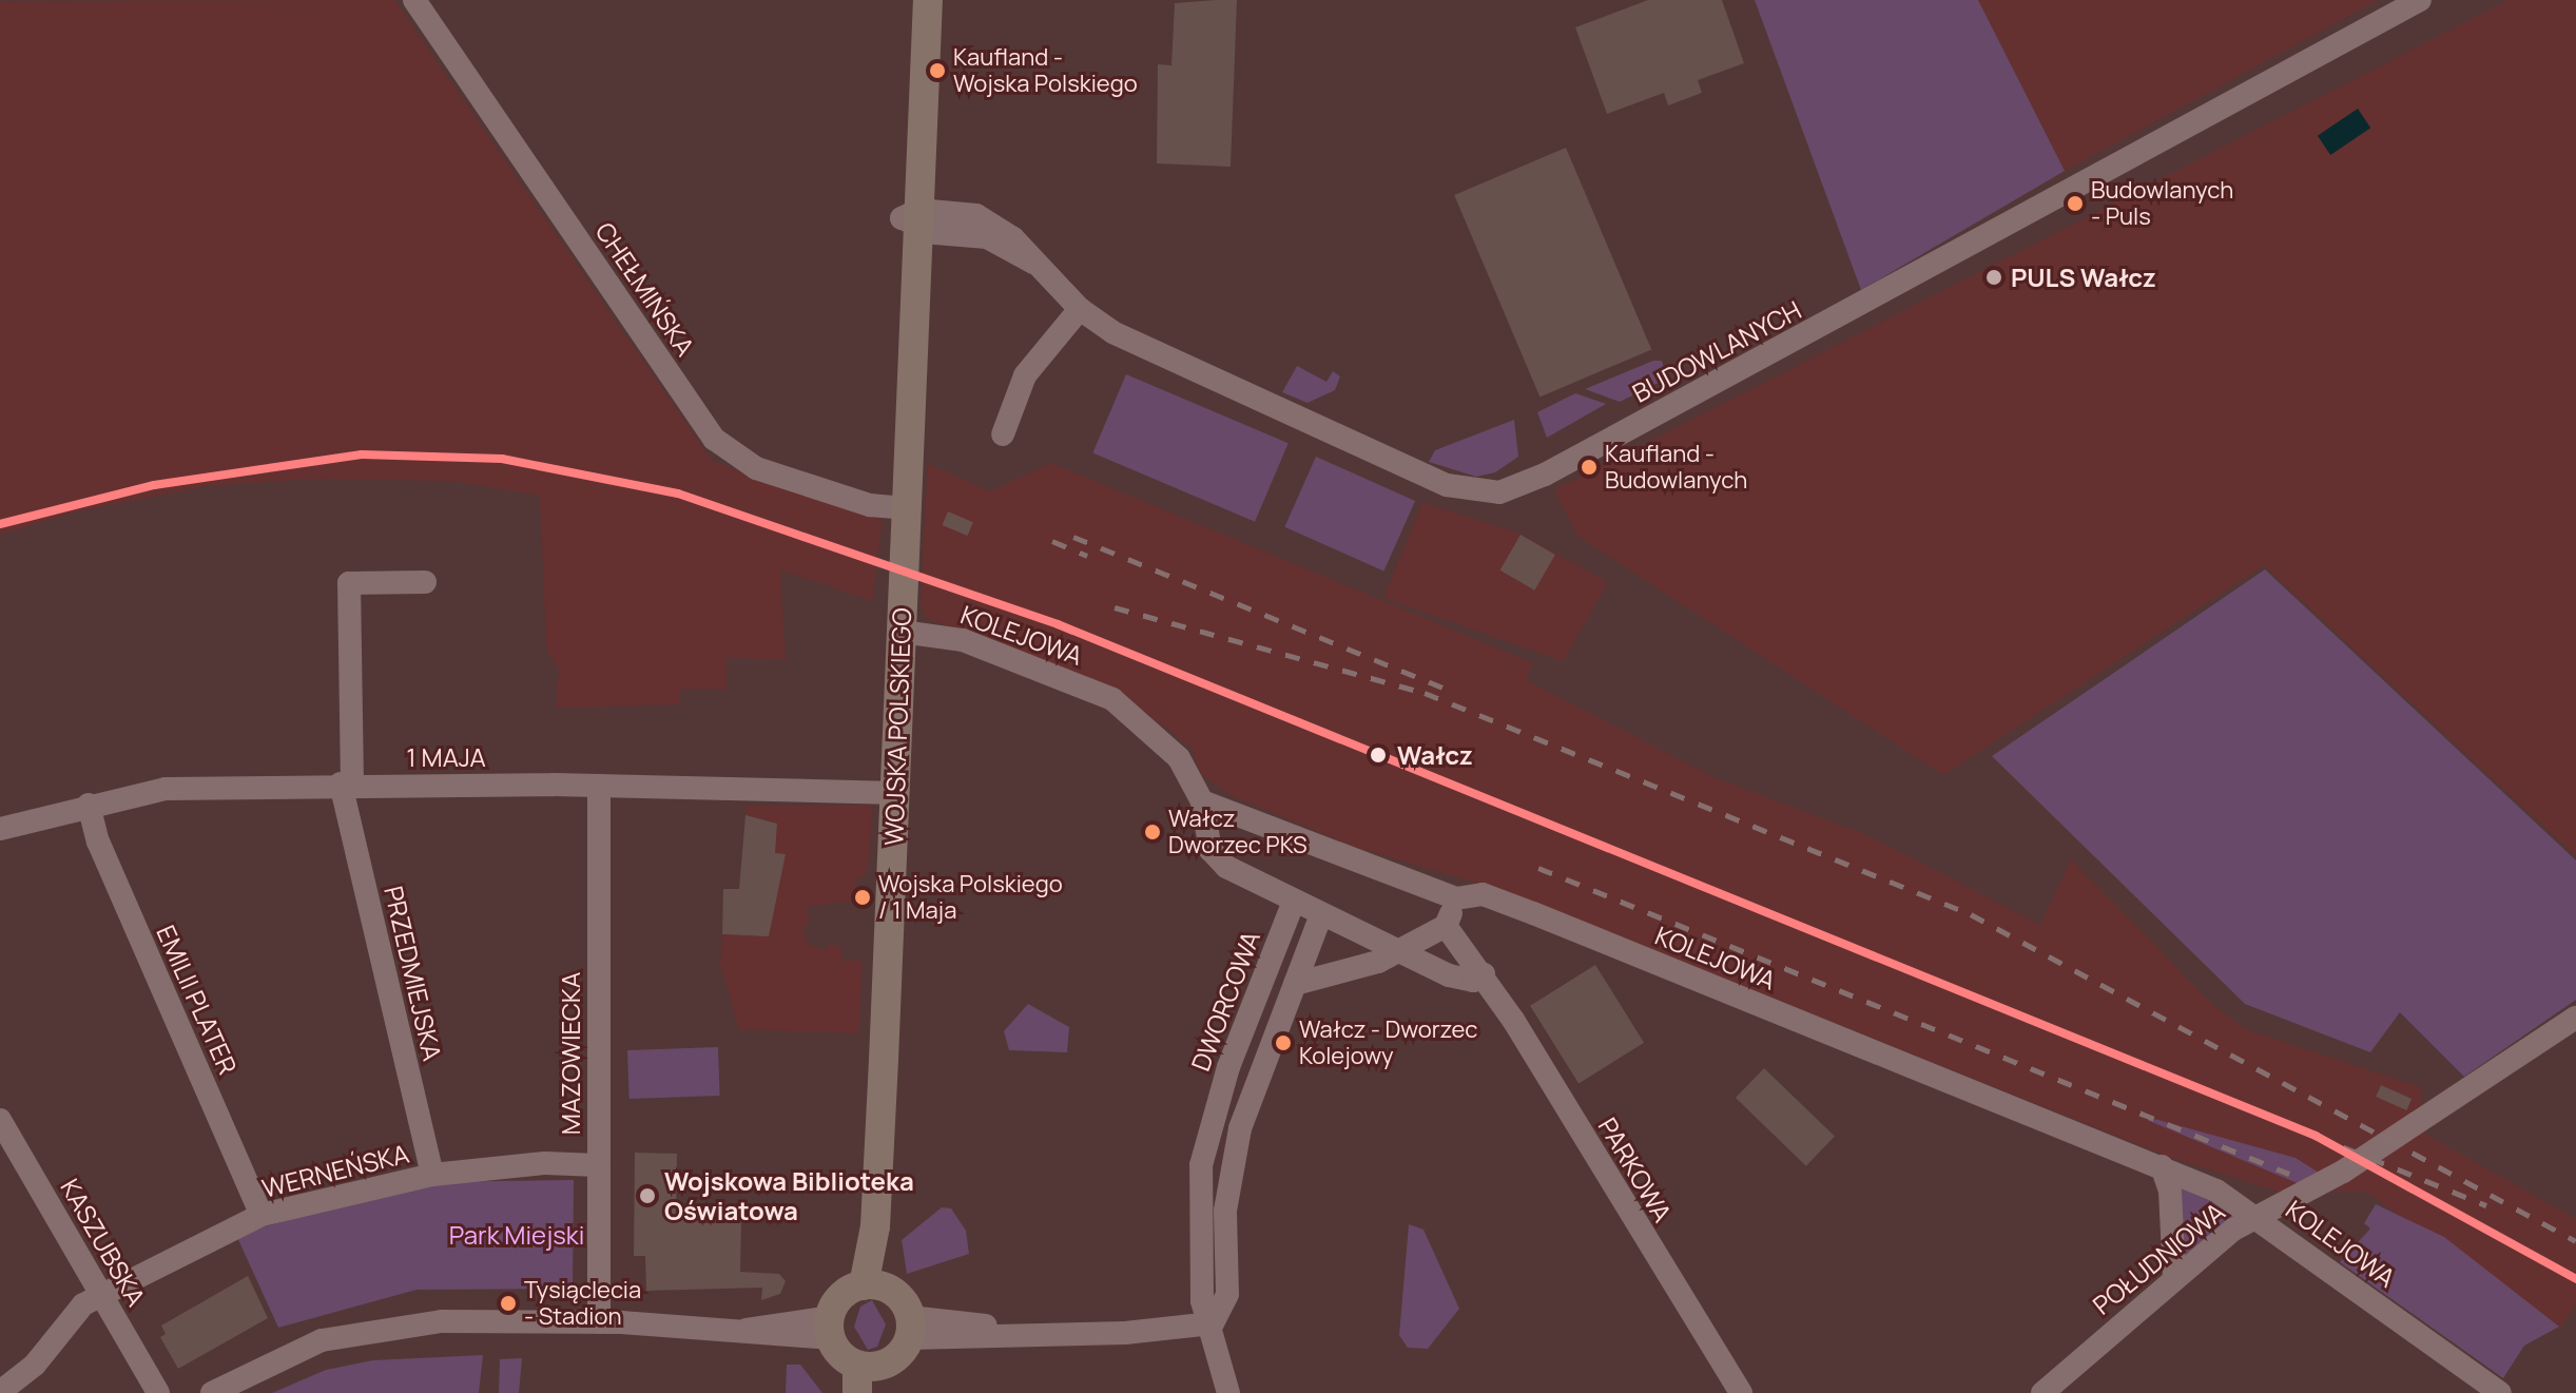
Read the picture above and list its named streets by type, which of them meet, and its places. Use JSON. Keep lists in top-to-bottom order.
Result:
{
  "streets": {
    "main road": ["WOJSKA POLSKIEGO"],
    "street": [
      "CHEŁMIŃSKA",
      "BUDOWLANYCH",
      "KOLEJOWA",
      "1 MAJA",
      "PRZEDMIEJSKA",
      "EMILII PLATER",
      "DWORCOWA",
      "MAZOWIECKA",
      "PARKOWA",
      "WERNEŃSKA",
      "KASZUBSKA",
      "POŁUDNIOWA"
    ]
  },
  "crossings": [
    ["CHEŁMIŃSKA", "WOJSKA POLSKIEGO"],
    ["BUDOWLANYCH", "WOJSKA POLSKIEGO"],
    ["KOLEJOWA", "WOJSKA POLSKIEGO"],
    ["KOLEJOWA", "POŁUDNIOWA"],
    ["WOJSKA POLSKIEGO", "1 MAJA"],
    ["1 MAJA", "PRZEDMIEJSKA"],
    ["1 MAJA", "EMILII PLATER"],
    ["1 MAJA", "MAZOWIECKA"],
    ["PRZEDMIEJSKA", "WERNEŃSKA"],
    ["EMILII PLATER", "WERNEŃSKA"],
    ["MAZOWIECKA", "WERNEŃSKA"],
    ["WERNEŃSKA", "KASZUBSKA"]
  ],
  "parks": ["Park Miejski"],
  "places": [
    "Kaufland - Wojska Polskiego",
    "Budowlanych - Puls",
    "PULS Wałcz",
    "Kaufland - Budowlanych",
    "Wałcz",
    "Wałcz Dworzec PKS",
    "Wojska Polskiego / 1 Maja",
    "Wałcz - Dworzec Kolejowy",
    "Wojskowa Biblioteka Oświatowa",
    "Tysiąclecia - Stadion"
  ]
}
